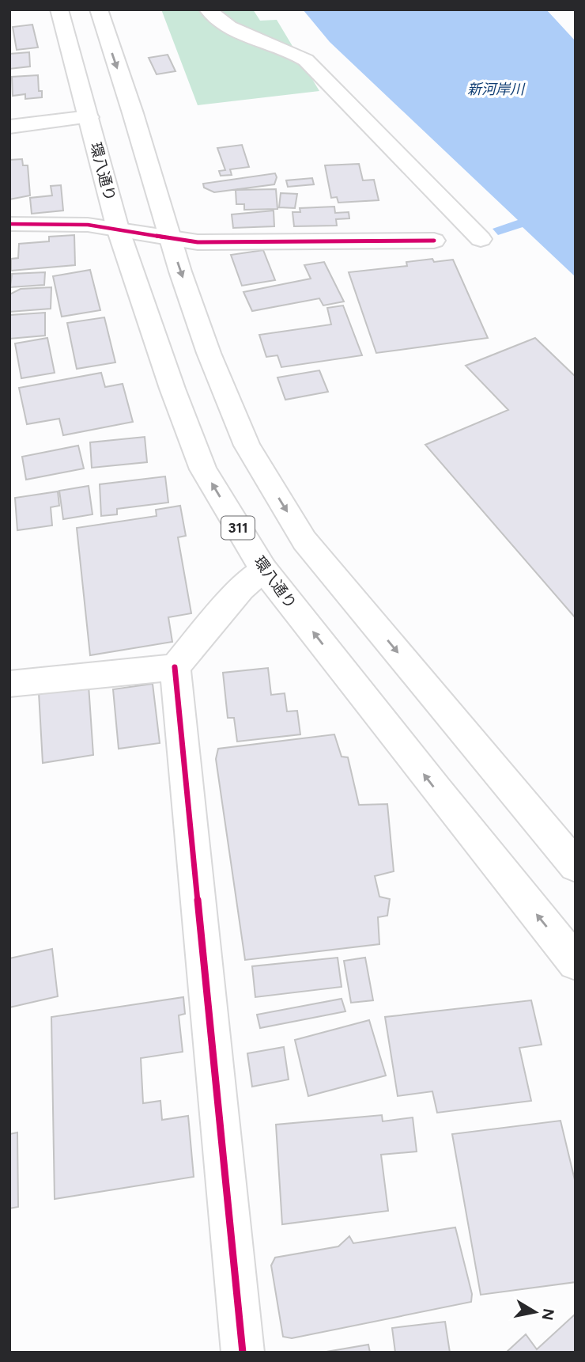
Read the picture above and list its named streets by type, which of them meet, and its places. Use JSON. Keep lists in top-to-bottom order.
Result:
{
  "streets": {
    "main road": ["環八通り", "311"]
  },
  "water": ["新河岸川"],
  "north": "right"
}
